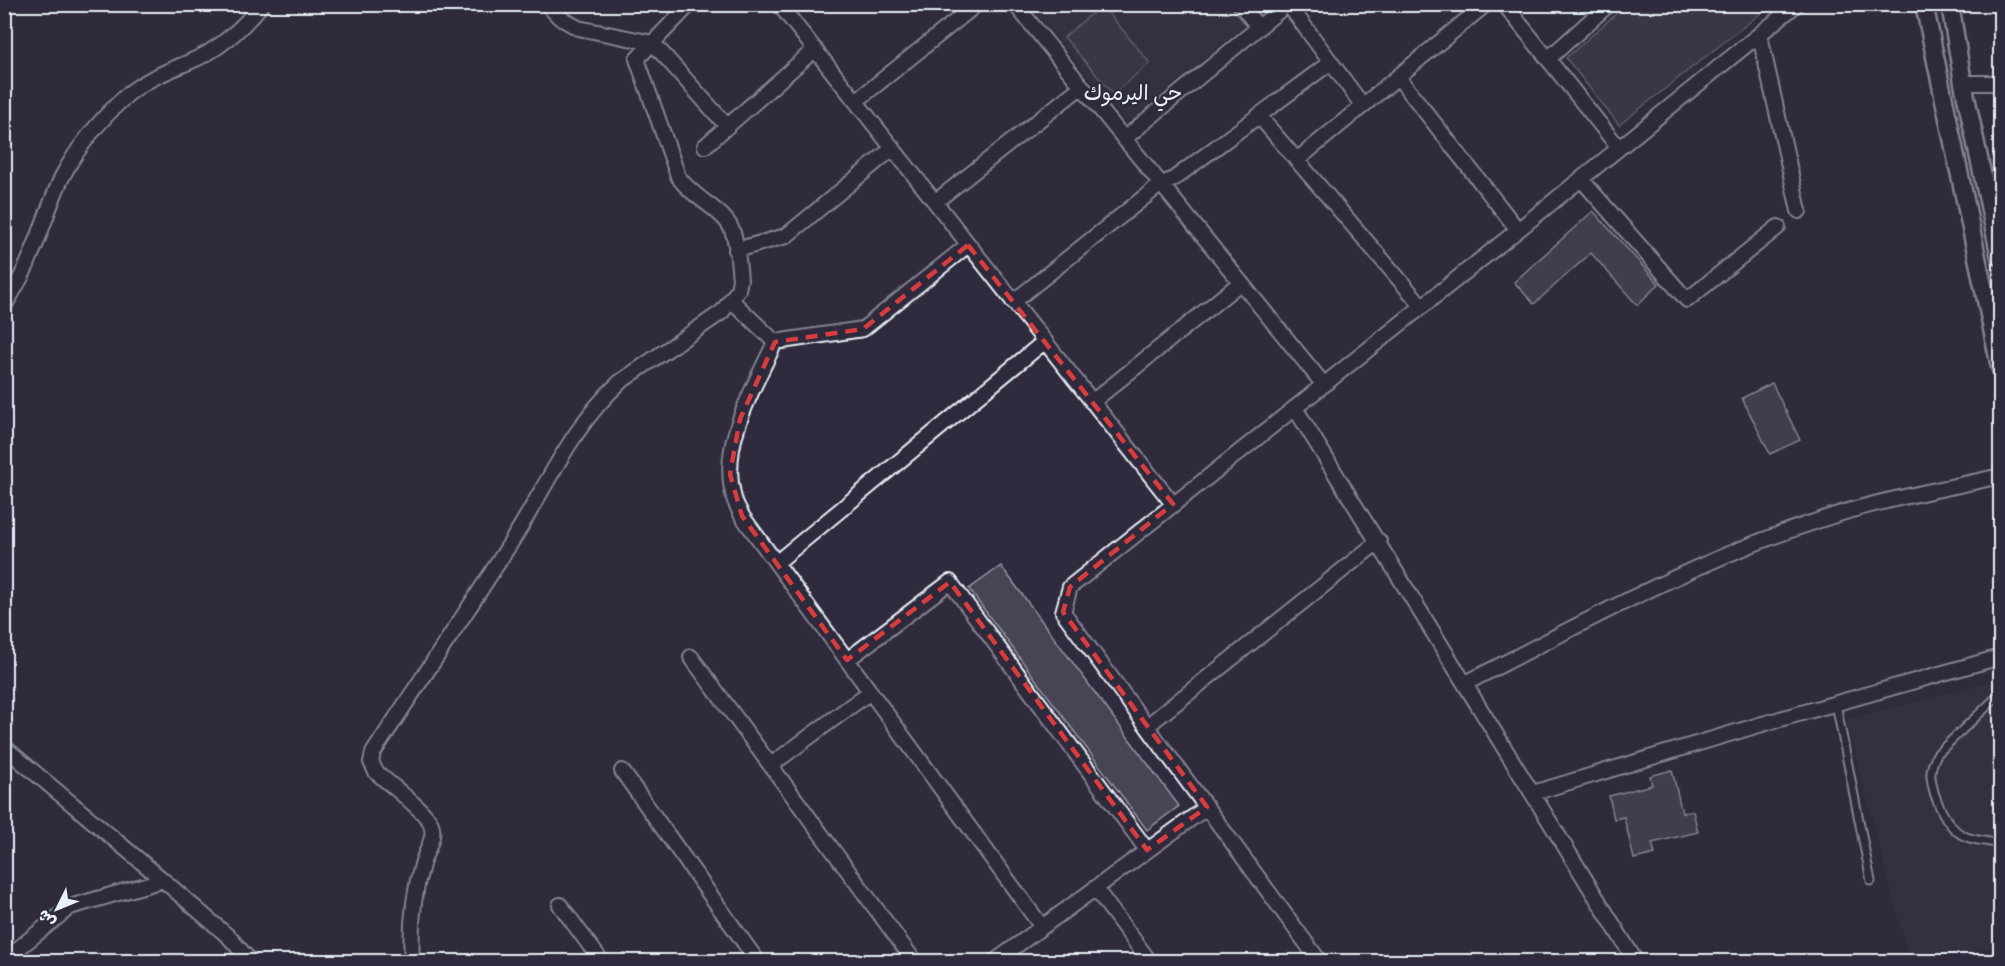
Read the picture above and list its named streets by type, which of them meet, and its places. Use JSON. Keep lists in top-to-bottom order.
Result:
{
  "districts": ["حي اليرموك"],
  "north": "bottom left"
}
